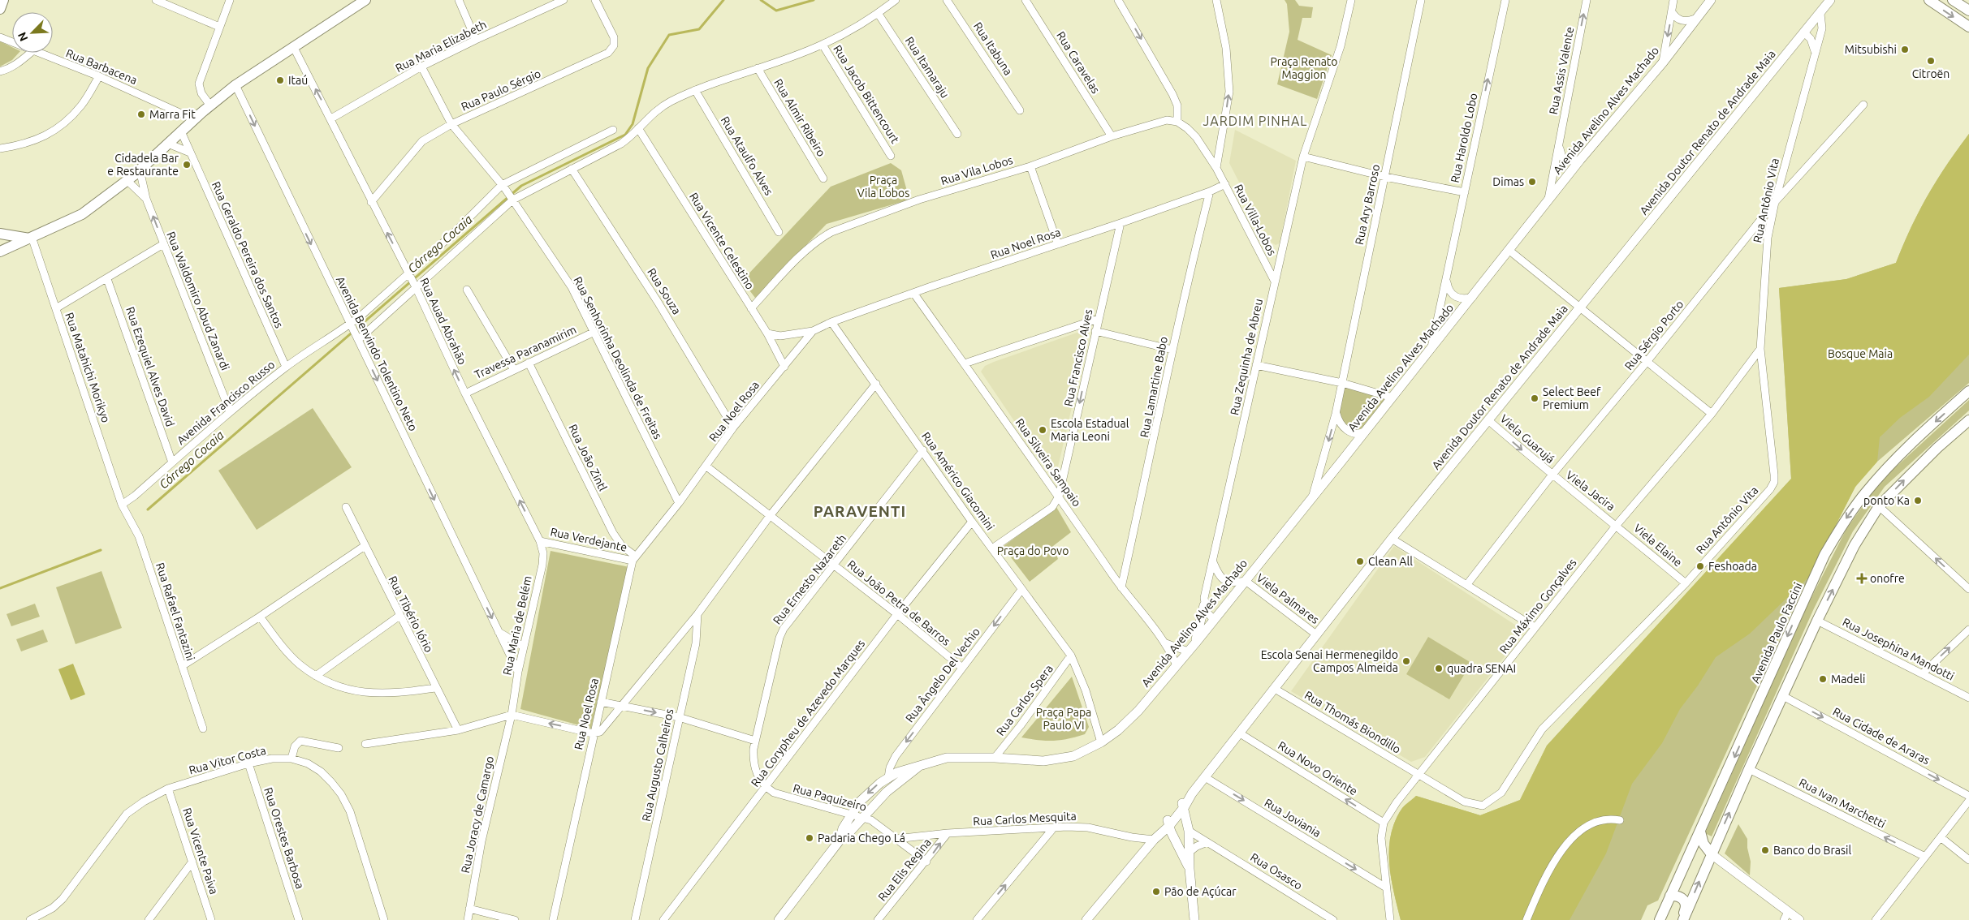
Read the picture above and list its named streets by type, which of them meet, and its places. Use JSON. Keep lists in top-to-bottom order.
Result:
{
  "streets": {
    "main road": ["Avenida Paulo Faccini"],
    "street": [
      "Rua Maria Elizabeth",
      "Rua Itabuna",
      "Rua Caravelas",
      "Rua Barbacena",
      "Rua Itamaraju",
      "Rua Assis Valente",
      "Rua Paulo Sérgio",
      "Rua Jacob Bittencourt",
      "Avenida Avelino Alves Machado",
      "Rua Almir Ribeiro",
      "Avenida Doutor Renato de Andrade Maia",
      "Rua Haroldo Lobo",
      "Rua Ataulfo Alves",
      "Rua Vila Lobos",
      "Rua Antônio Vita",
      "Rua Ary Barroso",
      "Rua Villa-Lobos",
      "Rua Vicente Celestino",
      "Rua Noel Rosa",
      "Rua Geraldo Pereira dos Santos",
      "Rua Souza",
      "Rua Waldomiro Abud Zanardi",
      "Rua Auad Abrahão",
      "Rua Sérgio Porto",
      "Travessa Paranamirim",
      "Avenida Benvindo Tolentino Neto",
      "Rua Zequinha de Abreu",
      "Rua Senhorinha Deolinda de Freitas",
      "Rua Francisco Alves",
      "Rua Ezequiel Alves David",
      "Rua Matahichi Morikyo",
      "Rua Lamartine Babo",
      "Avenida Francisco Russo",
      "Viela Guarujá",
      "Rua João Zintl",
      "Rua Silveira Sampaio",
      "Rua Américo Giacomini",
      "Viela Jacira",
      "Rua Verdejante",
      "Viela Elaine",
      "Rua Ernesto Nazareth",
      "Viela Palmares",
      "Rua João Petra de Barros",
      "Rua Máximo Gonçalves",
      "Rua Rafael Fantazini",
      "Rua Tibério Iório",
      "Rua Maria de Belém",
      "Rua Josephina Mandotti",
      "Rua Ângelo Del Vechio",
      "Rua Carlos Spera",
      "Rua Corypheu de Azevedo Marques",
      "Rua Thomás Biondillo",
      "Rua Cidade de Araras",
      "Rua Vitor Costa",
      "Rua Augusto Calheiros",
      "Rua Novo Oriente",
      "Rua Paquizeiro",
      "Rua Ivan Marchetti",
      "Rua Joracy de Camargo",
      "Rua Joviania",
      "Rua Carlos Mesquita",
      "Rua Orestes Barbosa",
      "Rua Vicente Paiva",
      "Rua Elis Regina",
      "Rua Osasco"
    ]
  },
  "crossings": [
    ["Rua Maria Elizabeth", "Rua Auad Abrahão"],
    ["Rua Maria Elizabeth", "Rua Senhorinha Deolinda de Freitas"],
    ["Rua Caravelas", "Rua Vila Lobos"],
    ["Rua Assis Valente", "Avenida Avelino Alves Machado"],
    ["Rua Paulo Sérgio", "Rua Auad Abrahão"],
    ["Rua Paulo Sérgio", "Rua Senhorinha Deolinda de Freitas"],
    ["Avenida Avelino Alves Machado", "Rua Haroldo Lobo"],
    ["Avenida Avelino Alves Machado", "Rua Ary Barroso"],
    ["Avenida Avelino Alves Machado", "Rua Silveira Sampaio"],
    ["Avenida Avelino Alves Machado", "Rua Américo Giacomini"],
    ["Avenida Avelino Alves Machado", "Viela Palmares"],
    ["Avenida Avelino Alves Machado", "Rua Ângelo Del Vechio"],
    ["Avenida Avelino Alves Machado", "Rua Carlos Spera"],
    ["Avenida Avelino Alves Machado", "Rua Paquizeiro"],
    ["Avenida Doutor Renato de Andrade Maia", "Rua Antônio Vita"],
    ["Avenida Doutor Renato de Andrade Maia", "Viela Guarujá"],
    ["Avenida Doutor Renato de Andrade Maia", "Viela Palmares"],
    ["Avenida Doutor Renato de Andrade Maia", "Rua Thomás Biondillo"],
    ["Avenida Doutor Renato de Andrade Maia", "Rua Novo Oriente"],
    ["Avenida Doutor Renato de Andrade Maia", "Rua Joviania"],
    ["Avenida Doutor Renato de Andrade Maia", "Rua Carlos Mesquita"],
    ["Rua Vila Lobos", "Rua Vicente Celestino"],
    ["Rua Antônio Vita", "Rua Sérgio Porto"],
    ["Rua Antônio Vita", "Viela Elaine"],
    ["Rua Antônio Vita", "Rua Máximo Gonçalves"],
    ["Rua Antônio Vita", "Rua Thomás Biondillo"],
    ["Rua Villa-Lobos", "Rua Noel Rosa"],
    ["Rua Villa-Lobos", "Rua Zequinha de Abreu"],
    ["Rua Vicente Celestino", "Rua Noel Rosa"],
    ["Rua Noel Rosa", "Rua Souza"],
    ["Rua Noel Rosa", "Rua Senhorinha Deolinda de Freitas"],
    ["Rua Noel Rosa", "Rua Francisco Alves"],
    ["Rua Noel Rosa", "Rua Lamartine Babo"],
    ["Rua Noel Rosa", "Rua João Zintl"],
    ["Rua Noel Rosa", "Rua Silveira Sampaio"],
    ["Rua Noel Rosa", "Rua Américo Giacomini"],
    ["Rua Noel Rosa", "Rua Verdejante"],
    ["Rua Noel Rosa", "Rua João Petra de Barros"],
    ["Rua Geraldo Pereira dos Santos", "Avenida Francisco Russo"],
    ["Rua Waldomiro Abud Zanardi", "Avenida Francisco Russo"],
    ["Rua Auad Abrahão", "Travessa Paranamirim"],
    ["Rua Auad Abrahão", "Avenida Francisco Russo"],
    ["Rua Auad Abrahão", "Rua Verdejante"],
    ["Rua Auad Abrahão", "Rua Maria de Belém"],
    ["Rua Sérgio Porto", "Viela Guarujá"],
    ["Rua Sérgio Porto", "Viela Jacira"],
    ["Travessa Paranamirim", "Rua Senhorinha Deolinda de Freitas"],
    ["Travessa Paranamirim", "Rua João Zintl"],
    ["Avenida Benvindo Tolentino Neto", "Avenida Francisco Russo"],
    ["Avenida Benvindo Tolentino Neto", "Rua Maria de Belém"],
    ["Rua Senhorinha Deolinda de Freitas", "Avenida Francisco Russo"],
    ["Rua Francisco Alves", "Rua Silveira Sampaio"],
    ["Rua Ezequiel Alves David", "Avenida Francisco Russo"],
    ["Rua Matahichi Morikyo", "Avenida Francisco Russo"],
    ["Rua Matahichi Morikyo", "Rua Rafael Fantazini"],
    ["Rua Lamartine Babo", "Rua Silveira Sampaio"],
    ["Avenida Francisco Russo", "Rua Rafael Fantazini"],
    ["Viela Guarujá", "Viela Jacira"],
    ["Rua João Zintl", "Rua Verdejante"],
    ["Rua Américo Giacomini", "Rua Ernesto Nazareth"],
    ["Rua Américo Giacomini", "Rua Ângelo Del Vechio"],
    ["Rua Américo Giacomini", "Rua Carlos Spera"],
    ["Rua Américo Giacomini", "Rua Corypheu de Azevedo Marques"],
    ["Viela Jacira", "Viela Elaine"],
    ["Viela Jacira", "Rua Máximo Gonçalves"],
    ["Rua Verdejante", "Rua Maria de Belém"],
    ["Viela Elaine", "Rua Máximo Gonçalves"],
    ["Rua Ernesto Nazareth", "Rua João Petra de Barros"],
    ["Rua Ernesto Nazareth", "Rua Corypheu de Azevedo Marques"],
    ["Rua Ernesto Nazareth", "Rua Paquizeiro"],
    ["Rua João Petra de Barros", "Rua Ângelo Del Vechio"],
    ["Rua João Petra de Barros", "Rua Corypheu de Azevedo Marques"],
    ["Rua Máximo Gonçalves", "Rua Thomás Biondillo"],
    ["Rua Máximo Gonçalves", "Rua Novo Oriente"],
    ["Rua Máximo Gonçalves", "Rua Joviania"],
    ["Rua Maria de Belém", "Rua Joracy de Camargo"],
    ["Rua Corypheu de Azevedo Marques", "Rua Paquizeiro"],
    ["Rua Vitor Costa", "Rua Orestes Barbosa"],
    ["Rua Vitor Costa", "Rua Vicente Paiva"],
    ["Rua Paquizeiro", "Rua Carlos Mesquita"],
    ["Rua Paquizeiro", "Rua Elis Regina"],
    ["Rua Carlos Mesquita", "Rua Elis Regina"]
  ],
  "one_way": [
    "Rua Assis Valente",
    "Rua Haroldo Lobo",
    "Rua Auad Abrahão",
    "Avenida Benvindo Tolentino Neto",
    "Rua Francisco Alves",
    "Viela Guarujá",
    "Rua Ângelo Del Vechio",
    "Rua Cidade de Araras",
    "Rua Novo Oriente",
    "Rua Ivan Marchetti",
    "Rua Joviania"
  ],
  "districts": ["JARDIM PINHAL", "PARAVENTI"],
  "water": ["Córrego Cocaia"],
  "parks": [
    "Praça Renato Maggion",
    "Praça Vila Lobos",
    "Bosque Maia",
    "Praça do Povo",
    "Praça Papa Paulo VI"
  ],
  "places": {
    "other": [
      "Mitsubishi",
      "Citroën",
      "Itaú",
      "Marra Fit",
      "Cidadela Bar e Restaurante",
      "Dimas",
      "Select Beef Premium",
      "Escola Estadual Maria Leoni",
      "ponto Ka",
      "Clean All",
      "Feshoada",
      "Escola Senai Hermenegildo Campos Almeida",
      "quadra SENAI",
      "Madeli",
      "Padaria Chego Lá",
      "Banco do Brasil",
      "Pão de Açúcar"
    ],
    "health": ["onofre"]
  },
  "north": "bottom left"
}
